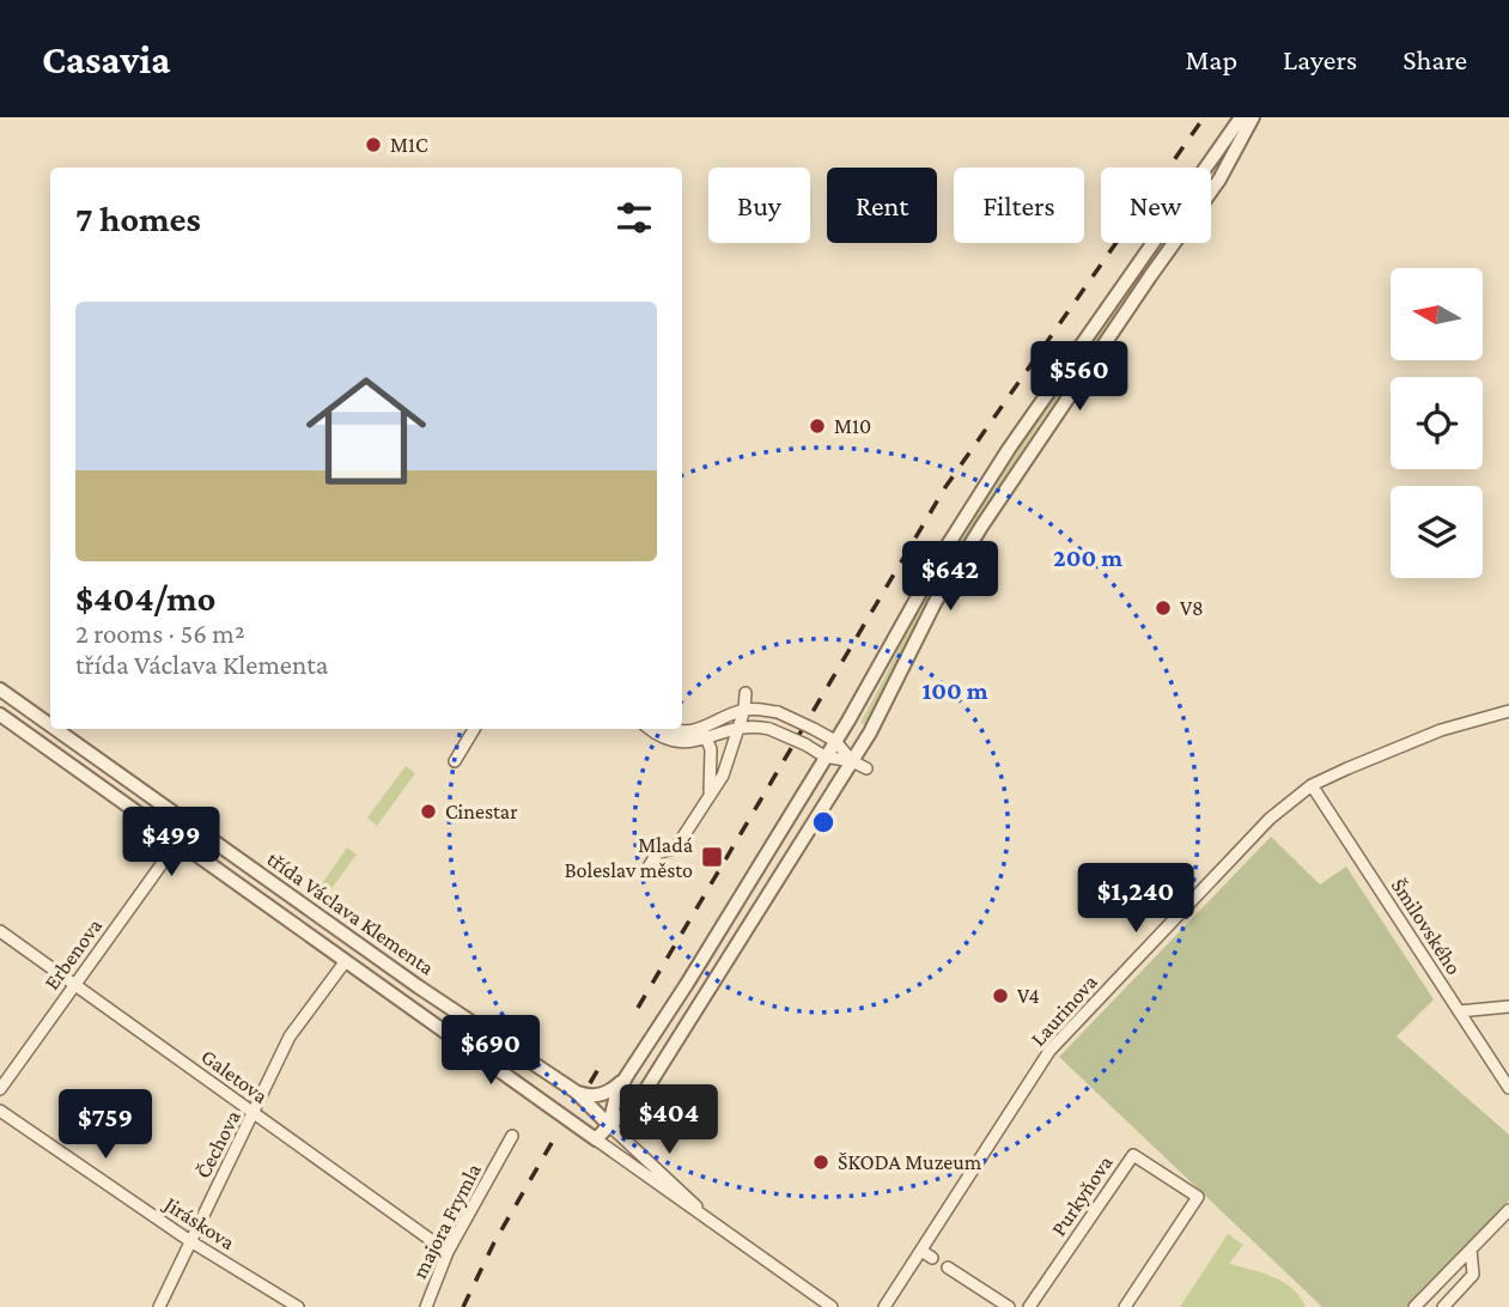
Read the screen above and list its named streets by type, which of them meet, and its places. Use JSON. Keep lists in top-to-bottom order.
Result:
{
  "streets": {
    "street": [
      "třída Václava Klementa",
      "Šmilovského",
      "Erbenova",
      "Laurinova",
      "Galetova",
      "Čechova",
      "Purkyňova",
      "majora Frymla",
      "Jiráskova"
    ]
  },
  "crossings": [
    ["třída Václava Klementa", "Erbenova"],
    ["třída Václava Klementa", "Čechova"],
    ["Šmilovského", "Laurinova"],
    ["Erbenova", "Galetova"],
    ["Galetova", "Čechova"],
    ["Galetova", "majora Frymla"],
    ["Čechova", "Jiráskova"]
  ],
  "places": {
    "other": [
      "M1C",
      "M10",
      "V8",
      "Cinestar",
      "V4",
      "ŠKODA Muzeum"
    ],
    "transit": ["Mladá Boleslav město"]
  },
  "north": "left",
  "page": {
    "header": "Casavia",
    "nav": ["Map", "Layers", "Share"],
    "chip": [
      "Buy",
      "Rent",
      "Filters",
      "New"
    ],
    "heading": "7 homes",
    "list": [
      {
        "name": "$404/mo",
        "note": "2 rooms · 56 m² · třída Václava Klementa"
      }
    ],
    "price": [
      "$560",
      "$642",
      "$499",
      "$1,240",
      "$690",
      "$404",
      "$759"
    ]
  },
  "rings": ["200 m", "100 m"]
}
